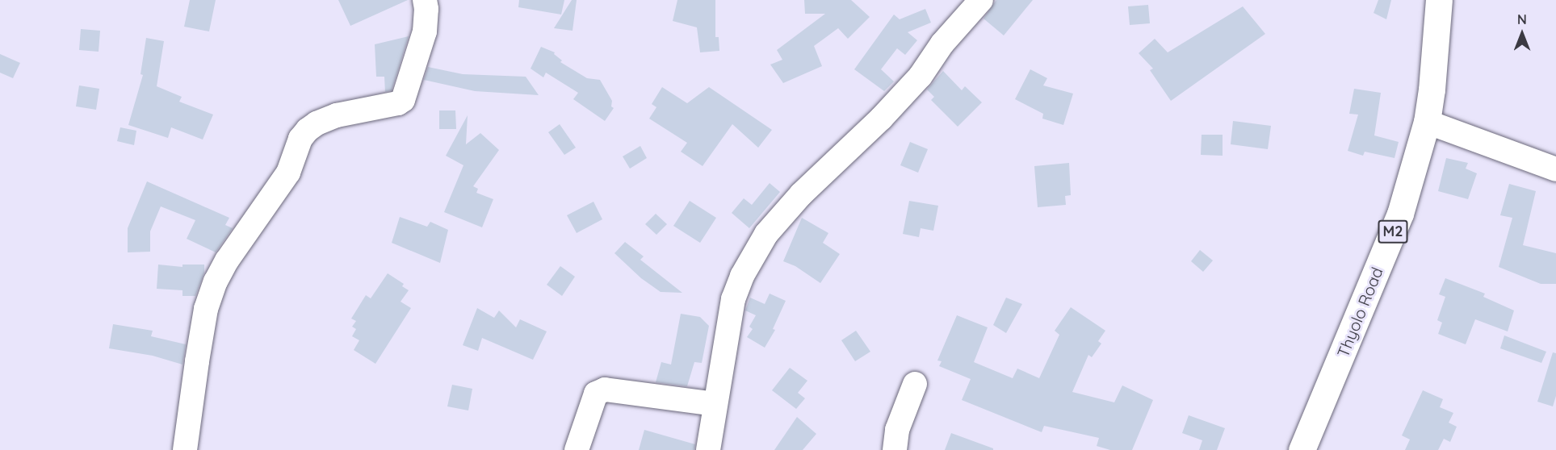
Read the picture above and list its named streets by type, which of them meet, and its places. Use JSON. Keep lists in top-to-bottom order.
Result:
{
  "streets": {
    "highway": ["M2", "Thyolo Road"]
  },
  "north": "top"
}
